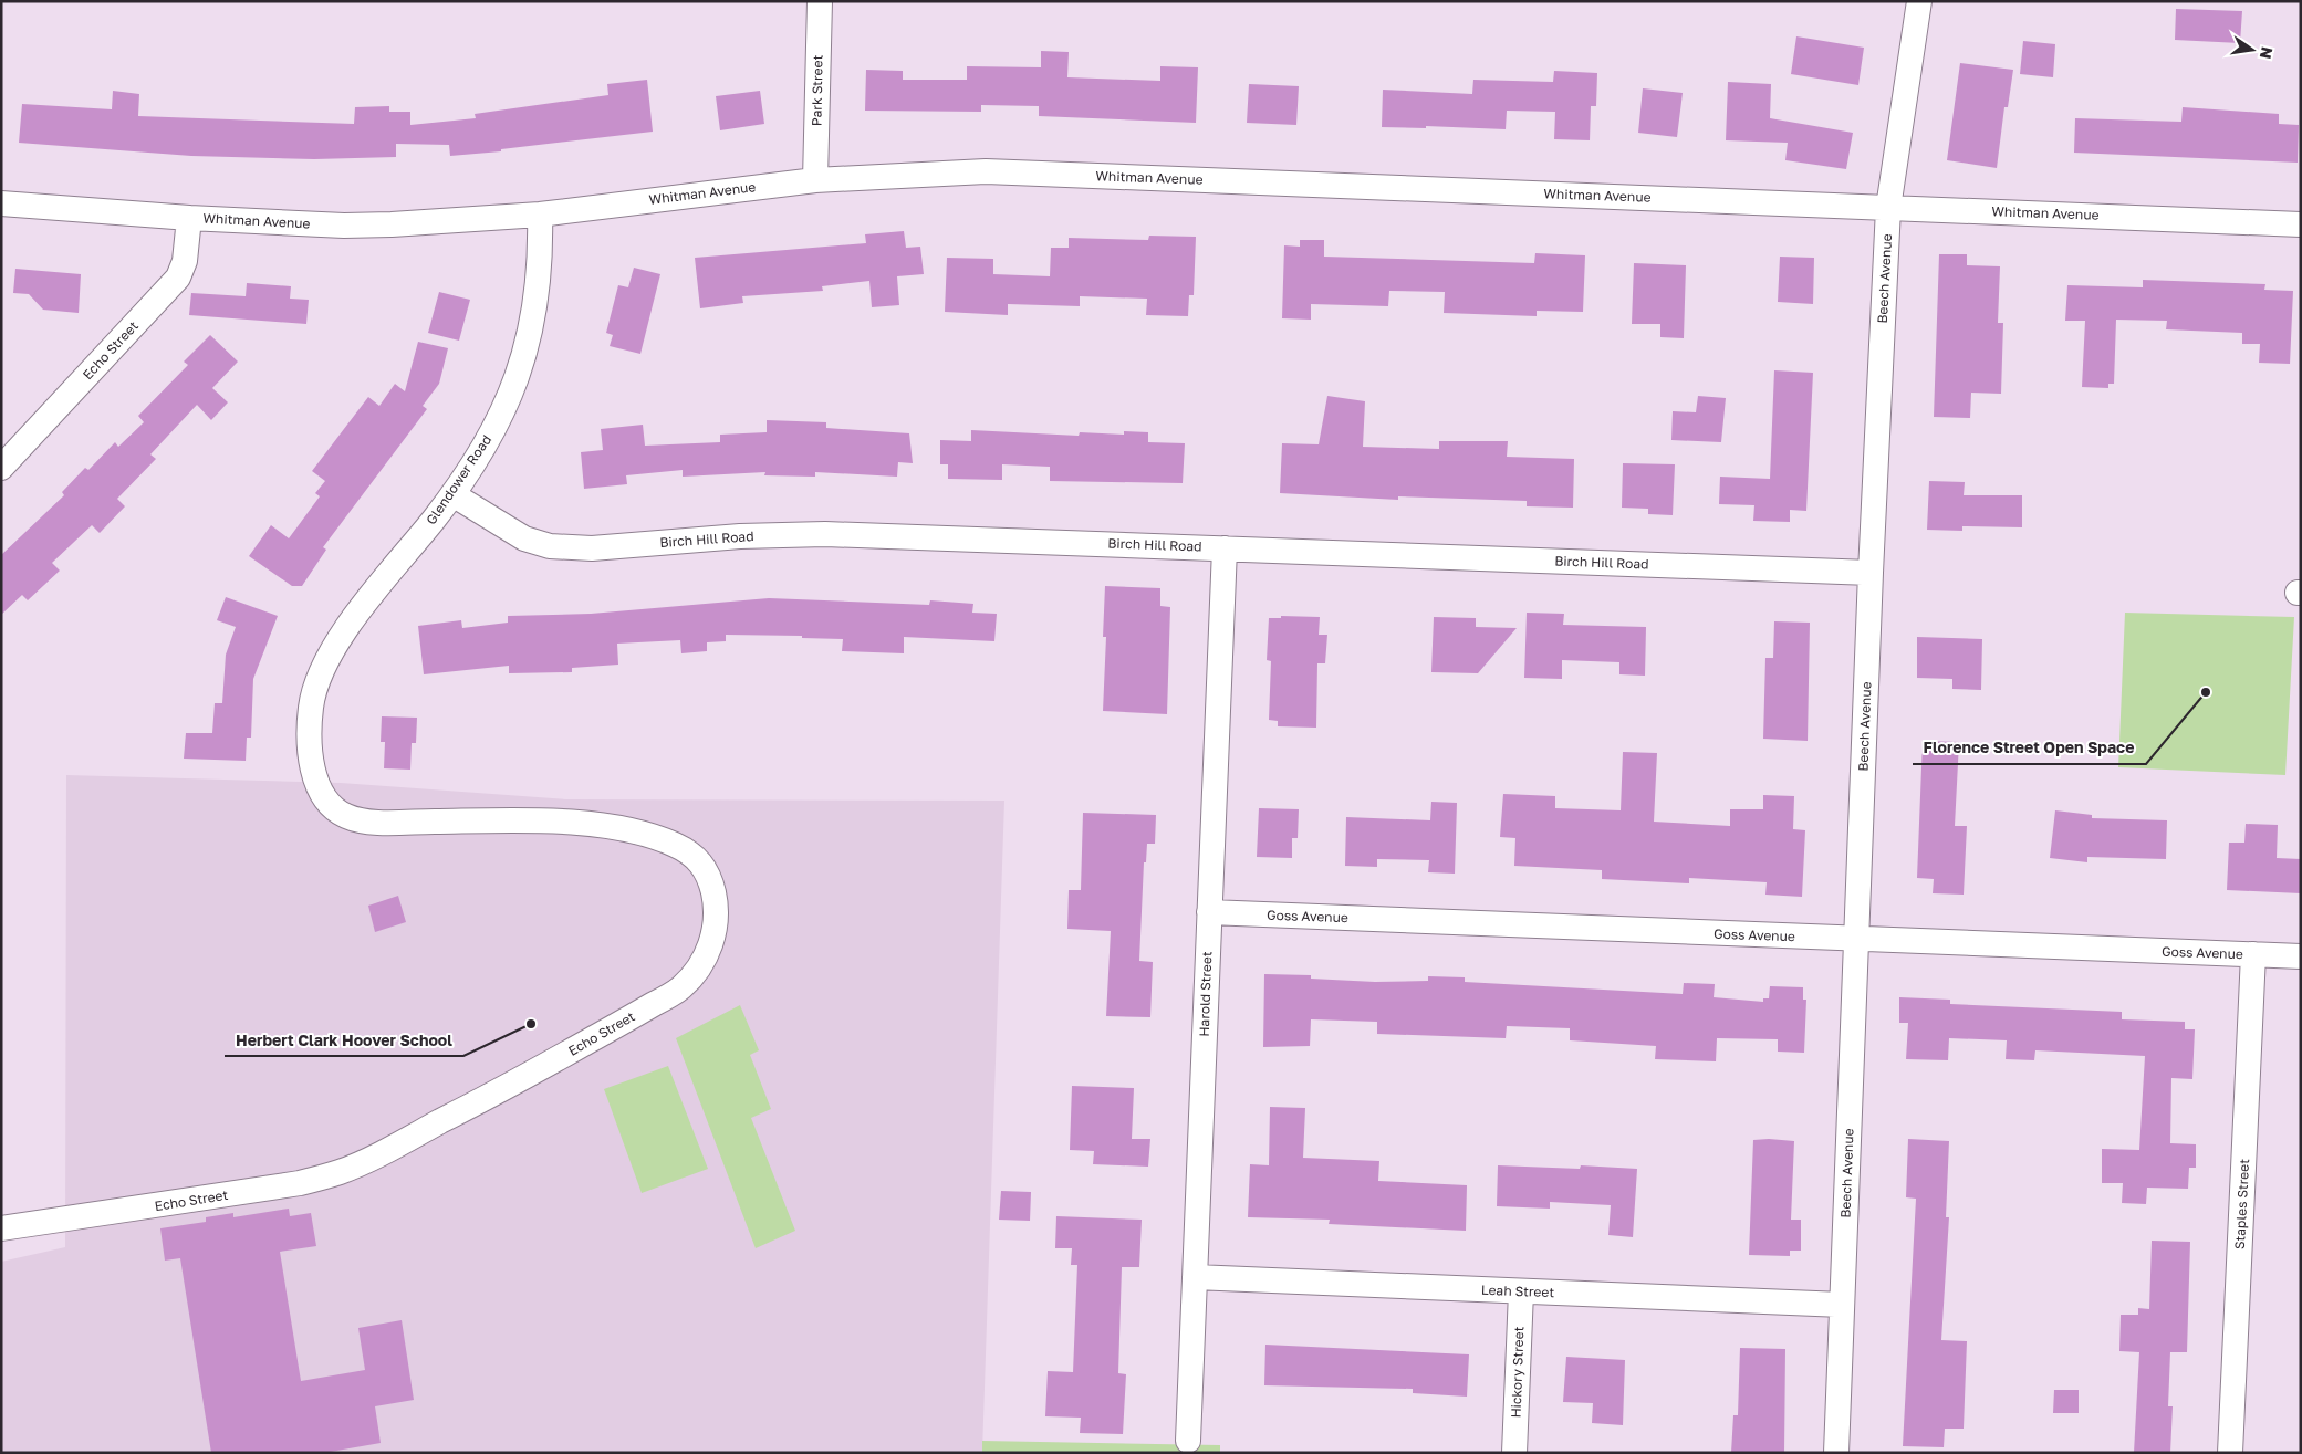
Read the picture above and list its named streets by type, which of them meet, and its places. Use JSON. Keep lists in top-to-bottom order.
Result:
{
  "streets": {
    "street": [
      "Park Street",
      "Whitman Avenue",
      "Beech Avenue",
      "Echo Street",
      "Glendower Road",
      "Birch Hill Road",
      "Goss Avenue",
      "Harold Street",
      "Staples Street",
      "Leah Street",
      "Hickory Street"
    ]
  },
  "crossings": [
    ["Park Street", "Whitman Avenue"],
    ["Whitman Avenue", "Beech Avenue"],
    ["Whitman Avenue", "Echo Street"],
    ["Whitman Avenue", "Glendower Road"],
    ["Beech Avenue", "Birch Hill Road"],
    ["Beech Avenue", "Goss Avenue"],
    ["Beech Avenue", "Leah Street"],
    ["Echo Street", "Glendower Road"],
    ["Glendower Road", "Birch Hill Road"],
    ["Birch Hill Road", "Harold Street"],
    ["Goss Avenue", "Harold Street"],
    ["Goss Avenue", "Staples Street"],
    ["Harold Street", "Leah Street"],
    ["Leah Street", "Hickory Street"]
  ],
  "places": ["Florence Street Open Space", "Herbert Clark Hoover School"],
  "north": "right"
}
